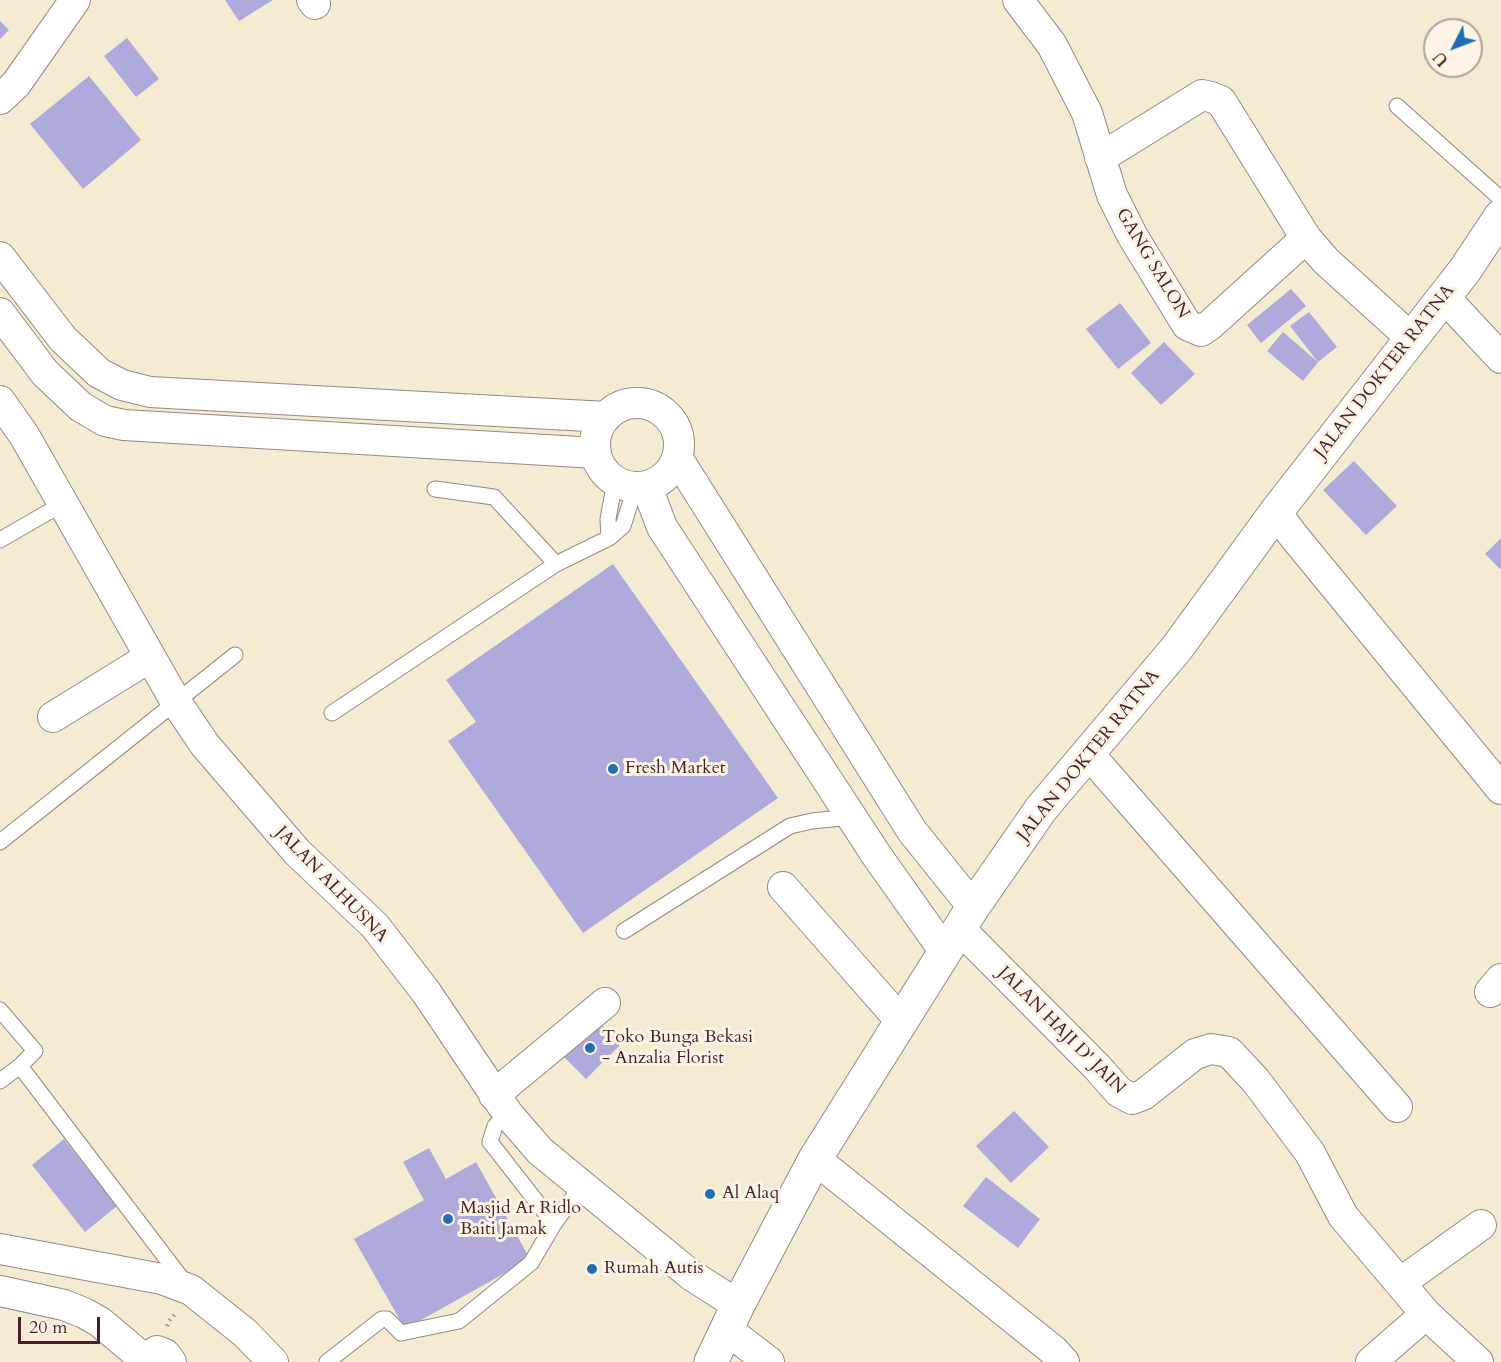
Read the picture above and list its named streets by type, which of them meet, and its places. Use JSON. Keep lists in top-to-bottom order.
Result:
{
  "streets": {
    "street": [
      "GANG SALON",
      "JALAN DOKTER RATNA",
      "JALAN ALHUSNA",
      "JALAN HAJI D' JAIN"
    ]
  },
  "crossings": [
    ["JALAN DOKTER RATNA", "JALAN ALHUSNA"],
    ["JALAN DOKTER RATNA", "JALAN HAJI D' JAIN"]
  ],
  "places": [
    "Fresh Market",
    "Toko Bunga Bekasi - Anzalia Florist",
    "Al Alaq",
    "Masjid Ar Ridlo Baiti Jamak",
    "Rumah Autis"
  ],
  "scale_bar": "20 m",
  "north": "bottom left"
}
